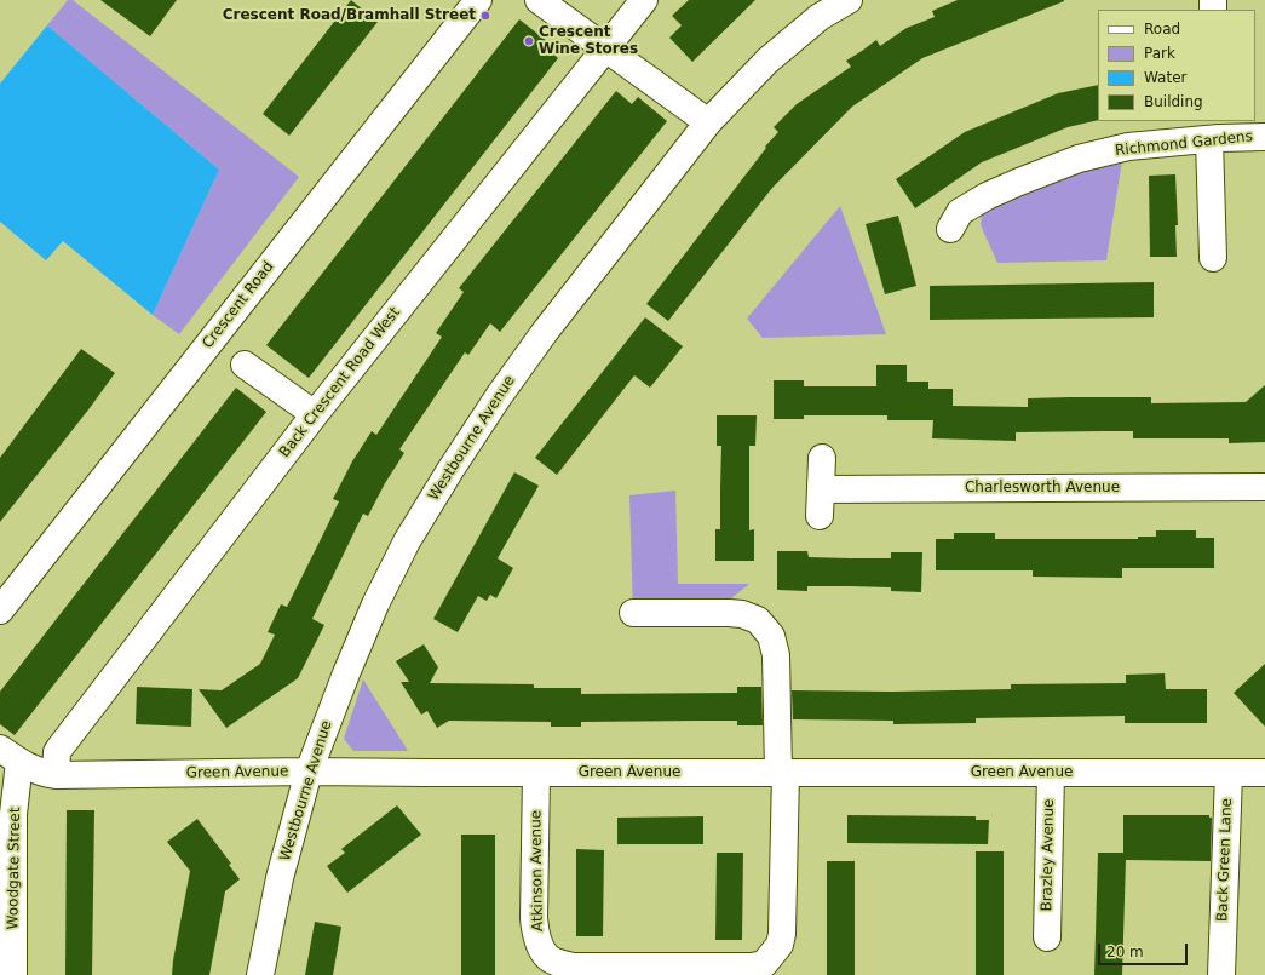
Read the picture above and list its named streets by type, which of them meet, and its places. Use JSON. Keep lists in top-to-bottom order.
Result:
{
  "streets": {
    "street": [
      "Richmond Gardens",
      "Crescent Road",
      "Back Crescent Road West",
      "Westbourne Avenue",
      "Charlesworth Avenue",
      "Green Avenue",
      "Brazley Avenue",
      "Back Green Lane",
      "Woodgate Street",
      "Atkinson Avenue"
    ]
  },
  "crossings": [
    ["Back Crescent Road West", "Green Avenue"],
    ["Westbourne Avenue", "Green Avenue"],
    ["Green Avenue", "Brazley Avenue"],
    ["Green Avenue", "Back Green Lane"],
    ["Green Avenue", "Woodgate Street"],
    ["Green Avenue", "Atkinson Avenue"]
  ],
  "places": ["Crescent Road/Bramhall Street", "Crescent Wine Stores"],
  "legend": [
    "Road",
    "Park",
    "Water",
    "Building"
  ],
  "scale_bar": "20 m"
}
